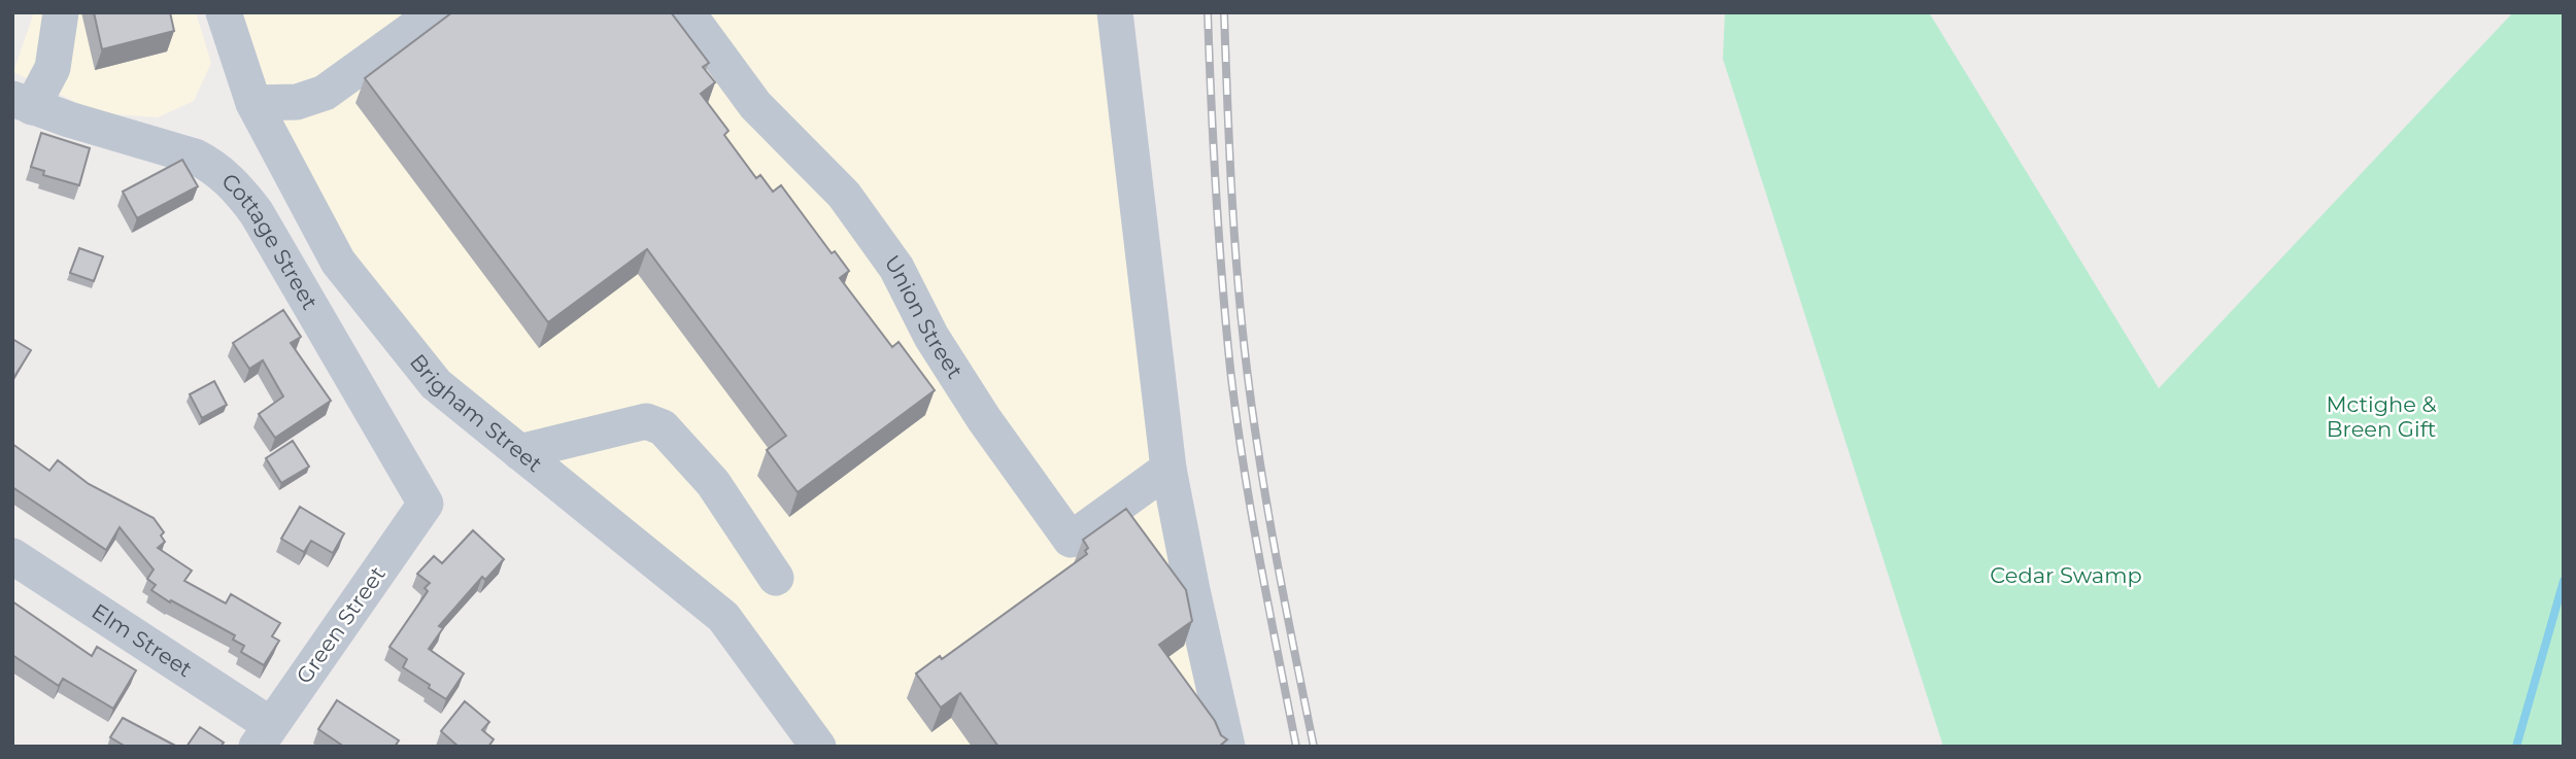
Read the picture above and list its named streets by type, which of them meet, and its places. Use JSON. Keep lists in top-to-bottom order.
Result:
{
  "streets": {
    "street": [
      "Cottage Street",
      "Union Street",
      "Brigham Street",
      "Green Street",
      "Elm Street"
    ]
  },
  "crossings": [
    ["Cottage Street", "Green Street"],
    ["Green Street", "Elm Street"]
  ],
  "parks": ["Mctighe & Breen Gift", "Cedar Swamp"]
}
